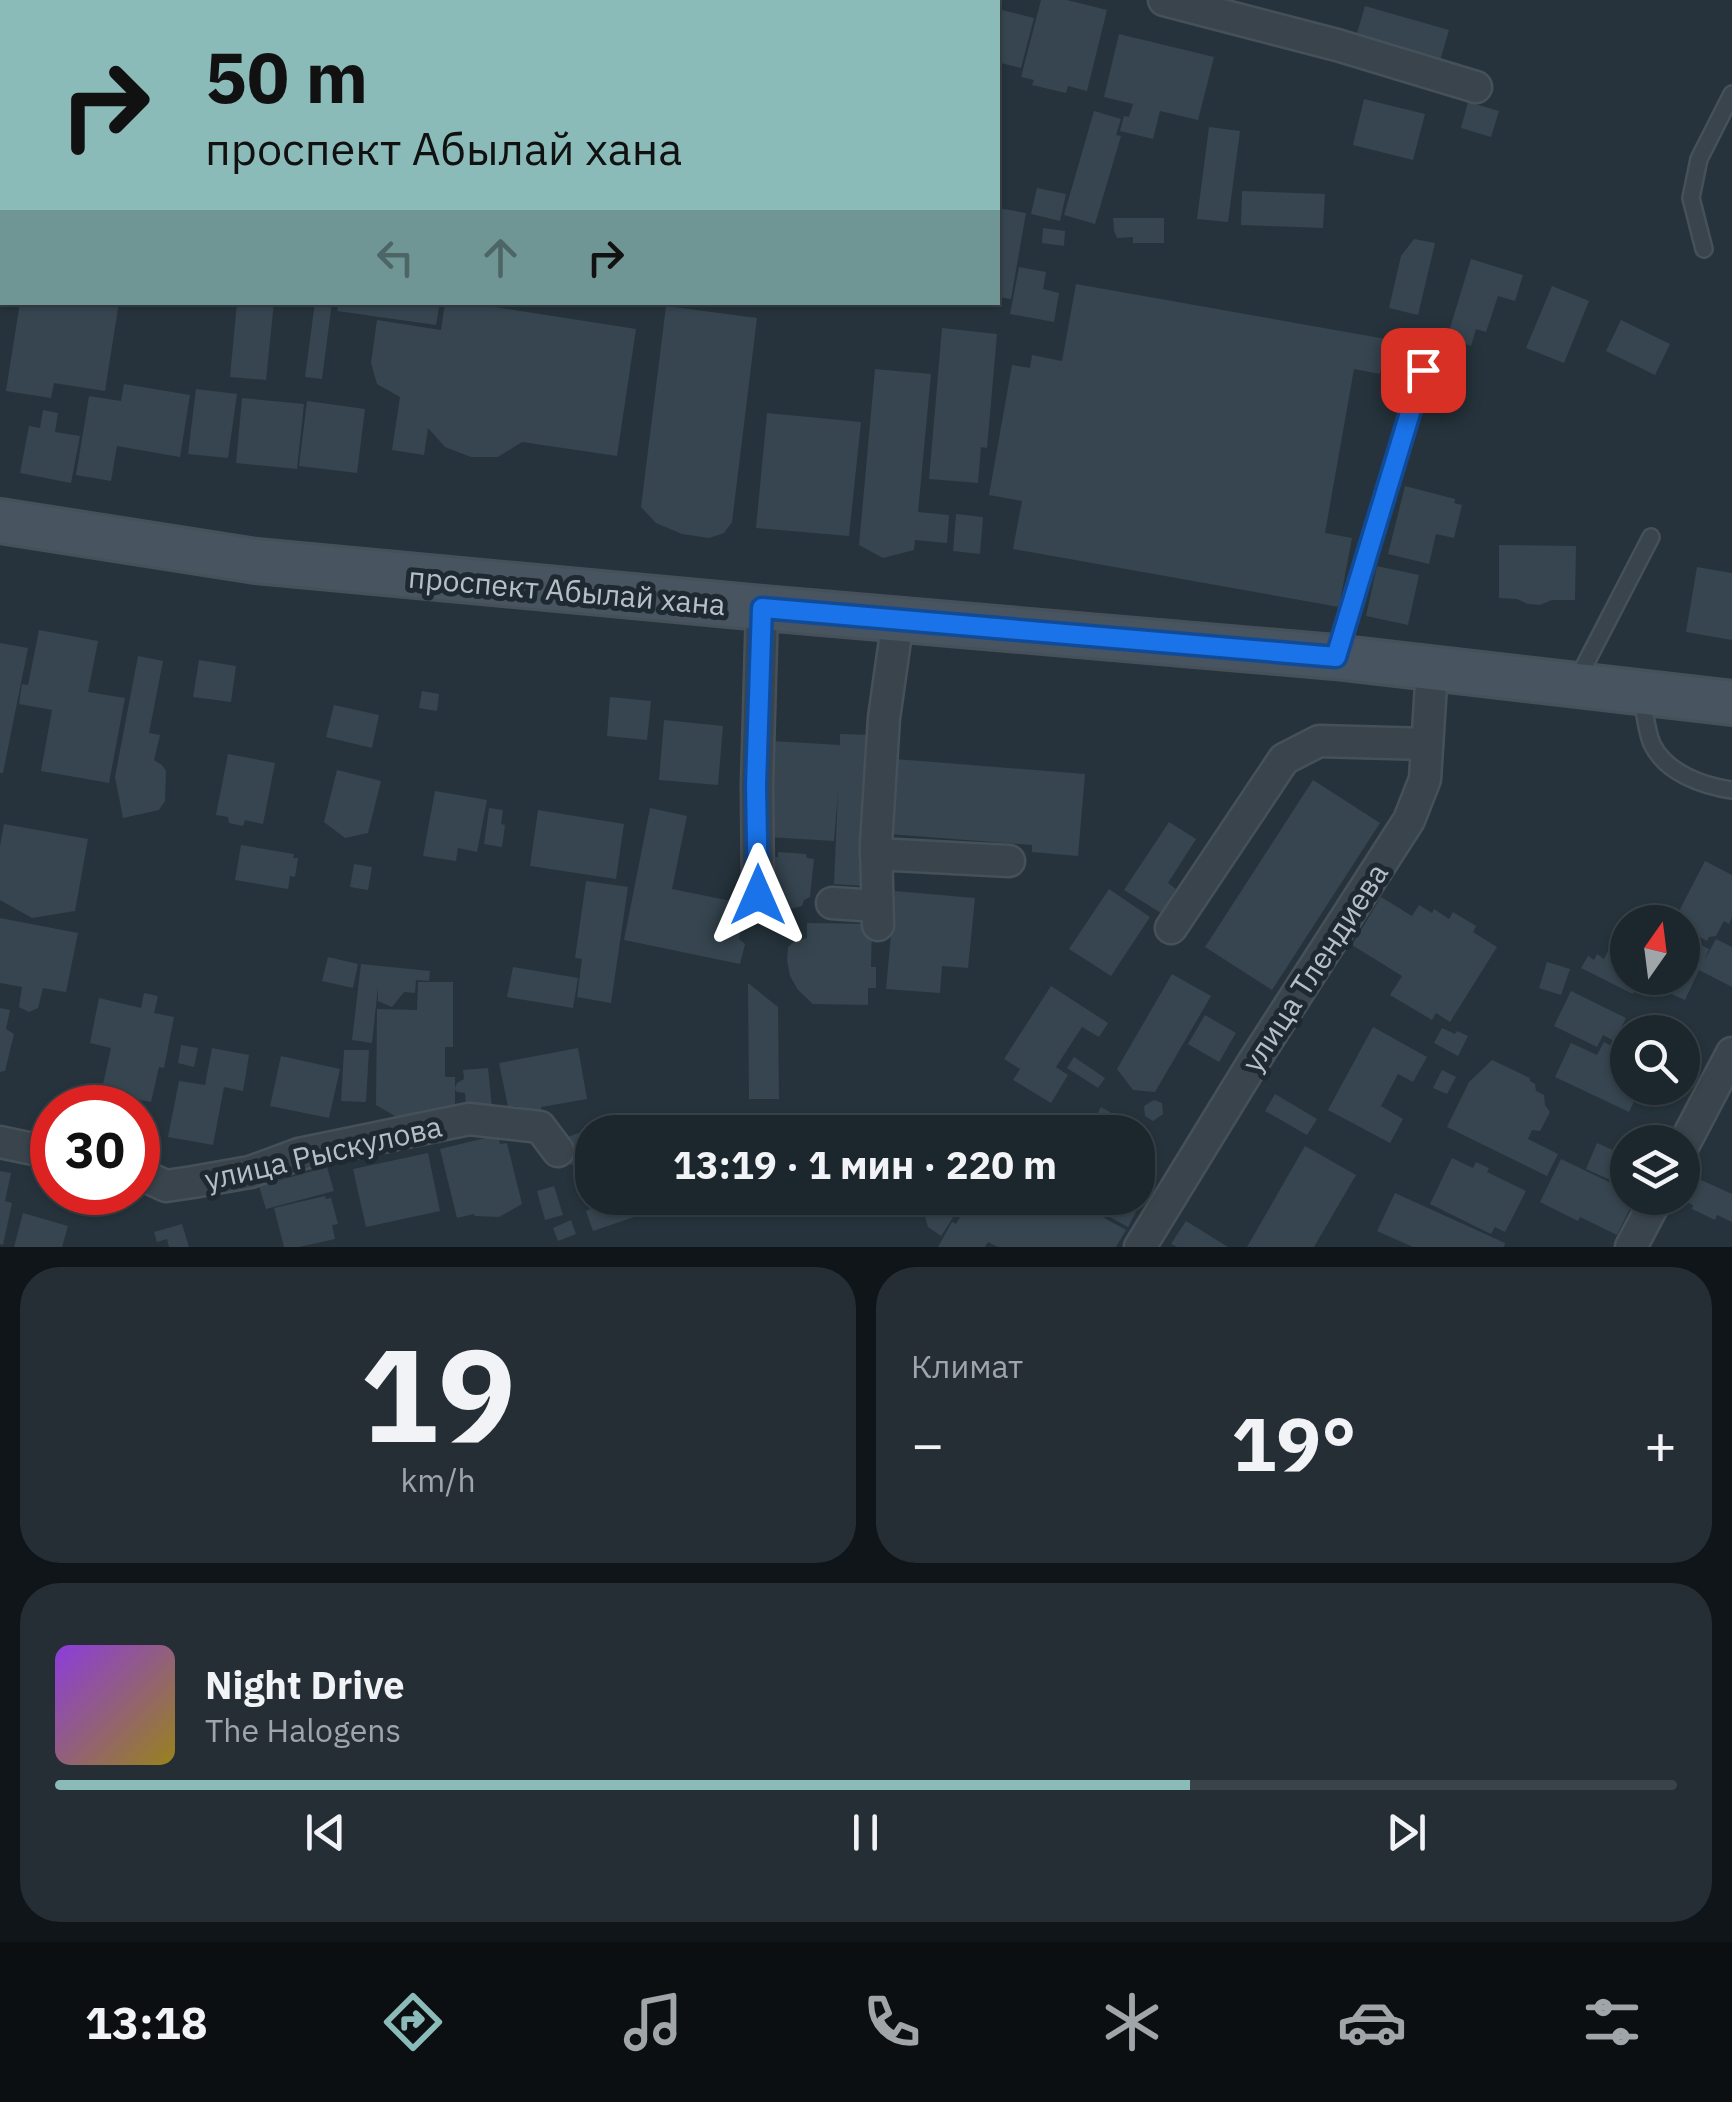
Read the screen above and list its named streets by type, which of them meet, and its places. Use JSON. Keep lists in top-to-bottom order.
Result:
{
  "streets": {
    "main road": ["проспект Абылай хана"],
    "street": ["улица Тлендиева", "улица Рыскулова"]
  },
  "crossings": [
    ["проспект Абылай хана", "улица Тлендиева"]
  ],
  "north": "top",
  "page": {
    "turn": ["50 m", "проспект Абылай хана"],
    "limit": "30",
    "trip": "13:19 · 1 мин · 220 m",
    "tile": [
      ["19", "km/h"],
      "Климат"
    ],
    "heat": ["−", "19°", "+"],
    "song": ["Night Drive", "The Halogens"],
    "tabs": "13:18"
  }
}
